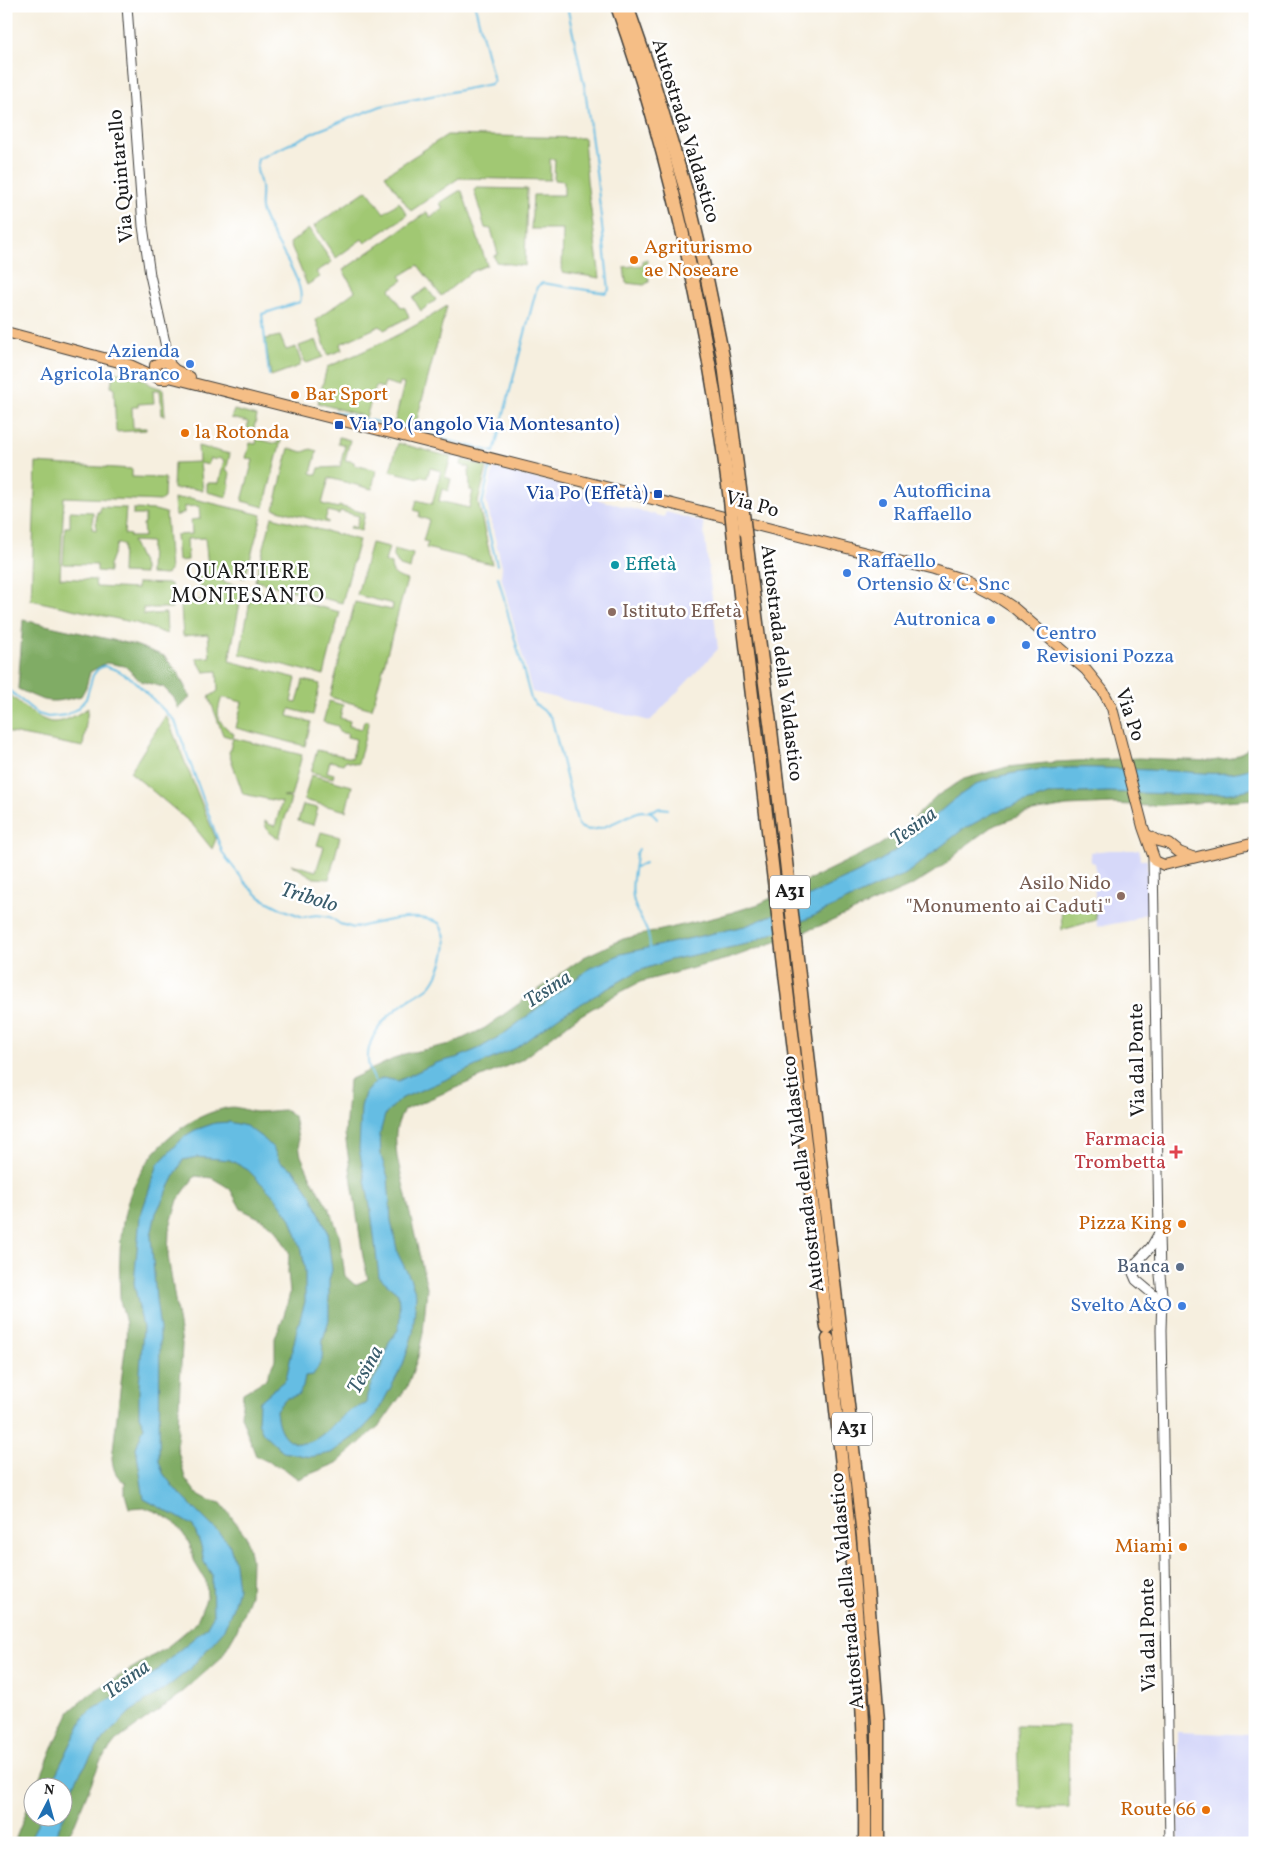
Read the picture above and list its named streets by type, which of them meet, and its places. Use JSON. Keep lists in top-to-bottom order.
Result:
{
  "streets": {
    "highway": ["Autostrada Valdastico", "Autostrada della Valdastico", "A31"],
    "main road": ["Via Po"],
    "street": ["Via Quintarello", "Via dal Ponte"]
  },
  "crossings": [
    ["Autostrada Valdastico", "Autostrada della Valdastico"],
    ["Via Quintarello", "Via Po"],
    ["Via Po", "Via dal Ponte"]
  ],
  "districts": ["QUARTIERE MONTESANTO"],
  "water": ["Tesina", "Tribolo"],
  "places": {
    "other": [
      "Agriturismo ae Noseare",
      "Azienda Agricola Branco",
      "Bar Sport",
      "la Rotonda",
      "Autofficina Raffaello",
      "Effetà",
      "Raffaello Ortensio & C. Snc",
      "Istituto Effetà",
      "Autronica",
      "Centro Revisioni Pozza",
      "Asilo Nido \"Monumento ai Caduti\"",
      "Pizza King",
      "Banca",
      "Svelto A&O",
      "Miami",
      "Route 66"
    ],
    "transit": ["Via Po (angolo Via Montesanto)", "Via Po (Effetà)"],
    "health": ["Farmacia Trombetta"]
  },
  "north": "top"
}
